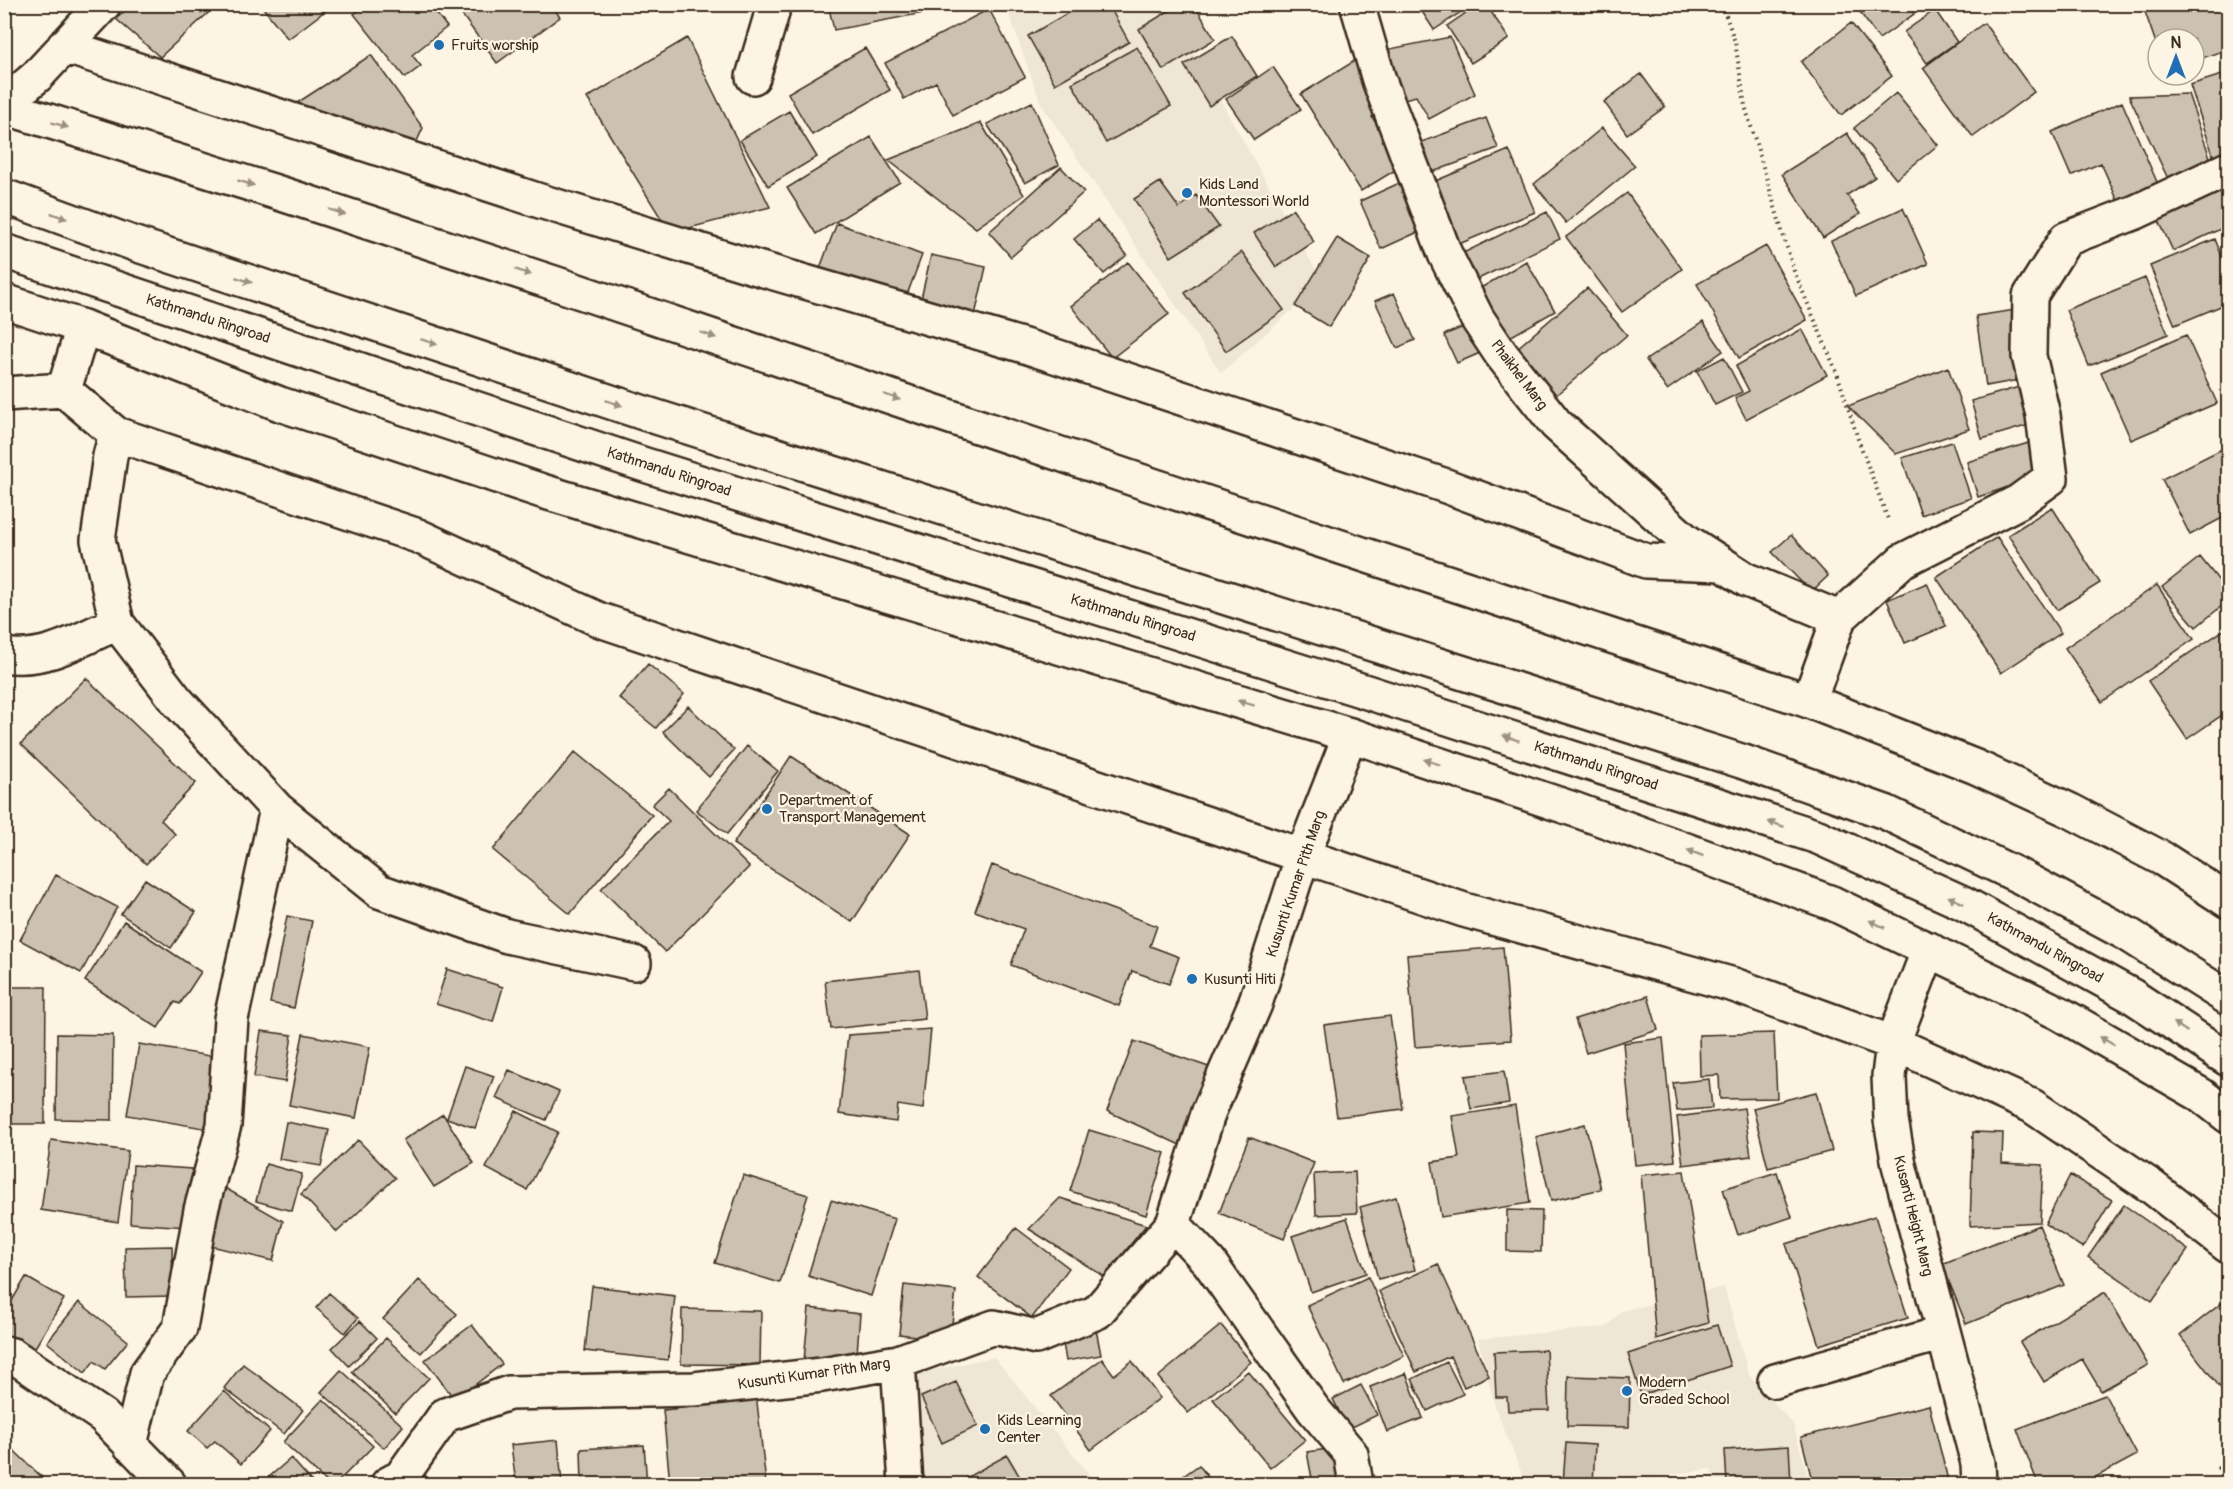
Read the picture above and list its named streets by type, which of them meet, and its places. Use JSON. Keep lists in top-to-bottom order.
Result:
{
  "streets": {
    "main road": [
      "Kathmandu Ringroad",
      "Phaikhel Marg",
      "Kusunti Kumar Pith Marg",
      "Kusanti Height Marg"
    ]
  },
  "places": [
    "Fruits worship",
    "Kids Land Montessori World",
    "Department of Transport Management",
    "Kusunti Hiti",
    "Modern Graded School",
    "Kids Learning Center"
  ],
  "north": "top"
}
